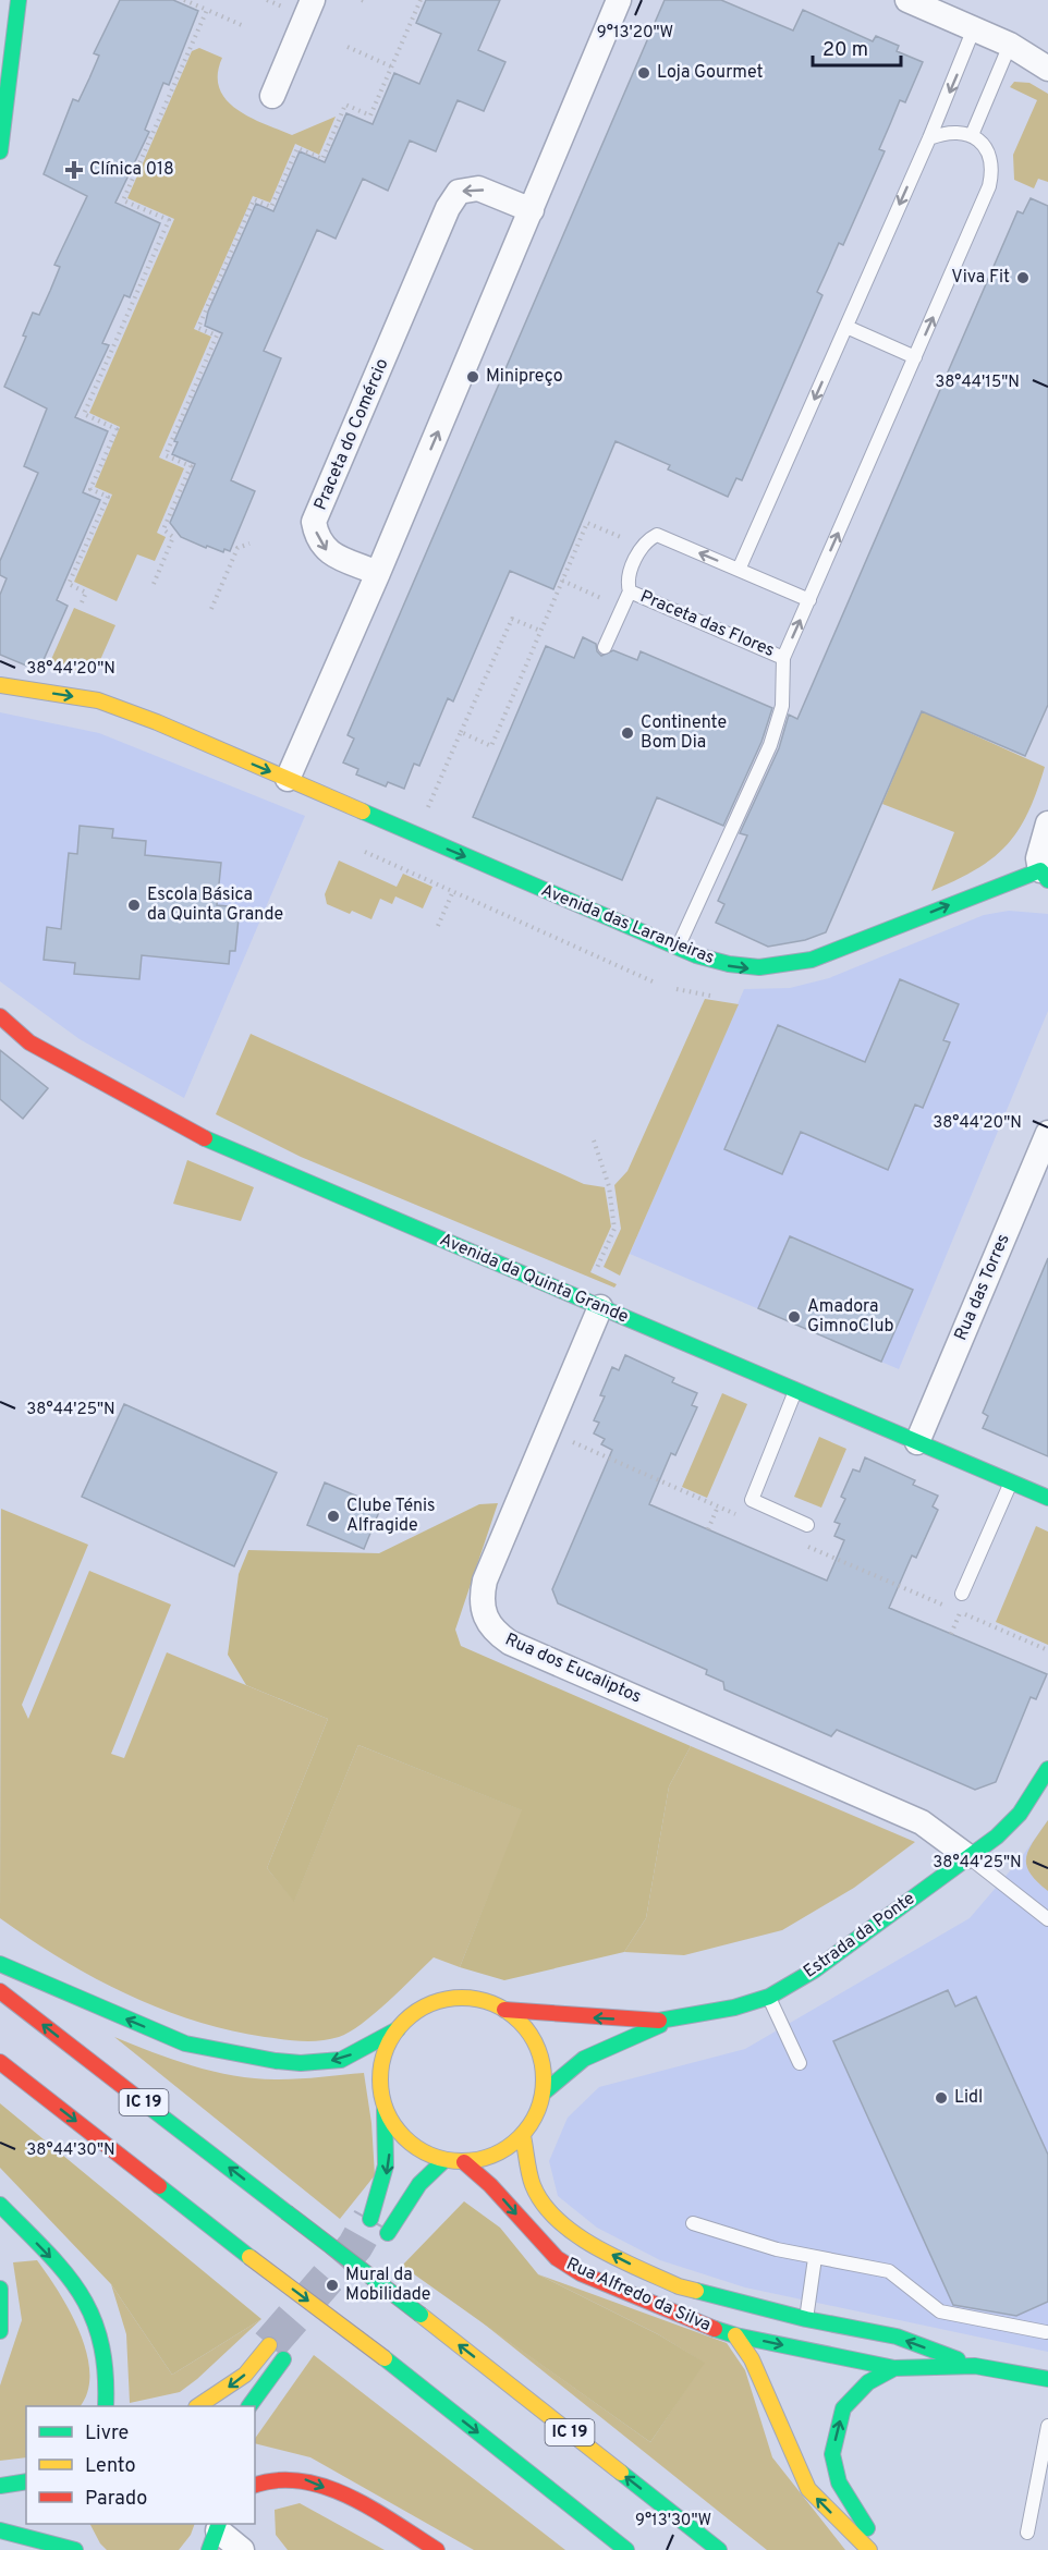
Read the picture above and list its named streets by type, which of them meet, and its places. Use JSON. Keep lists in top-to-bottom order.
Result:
{
  "streets": {
    "main road": [
      "Avenida das Laranjeiras",
      "Avenida da Quinta Grande",
      "Estrada da Ponte",
      "IC 19",
      "Rua Alfredo da Silva"
    ],
    "street": ["Praceta do Comércio", "Rua das Torres", "Rua dos Eucaliptos"],
    "lane": ["Praceta das Flores"]
  },
  "crossings": [
    ["Praceta das Flores", "Avenida das Laranjeiras"],
    ["Avenida da Quinta Grande", "Rua das Torres"],
    ["Avenida da Quinta Grande", "Rua dos Eucaliptos"],
    ["Rua dos Eucaliptos", "Estrada da Ponte"],
    ["Estrada da Ponte", "Rua Alfredo da Silva"]
  ],
  "one_way": ["Avenida das Laranjeiras"],
  "places": {
    "other": [
      "Loja Gourmet",
      "Viva Fit",
      "Minipreço",
      "Continente Bom Dia",
      "Escola Básica da Quinta Grande",
      "Amadora GimnoClub",
      "Clube Ténis Alfragide",
      "Lidl",
      "Mural da Mobilidade"
    ],
    "health": ["Clínica 018"]
  },
  "legend": ["Livre", "Lento", "Parado"],
  "scale_bar": "20 m",
  "coordinates": [
    "9°13'20\"W",
    "38°44'15\"N",
    "38°44'20\"N",
    "38°44'25\"N",
    "38°44'30\"N",
    "9°13'30\"W"
  ]
}
